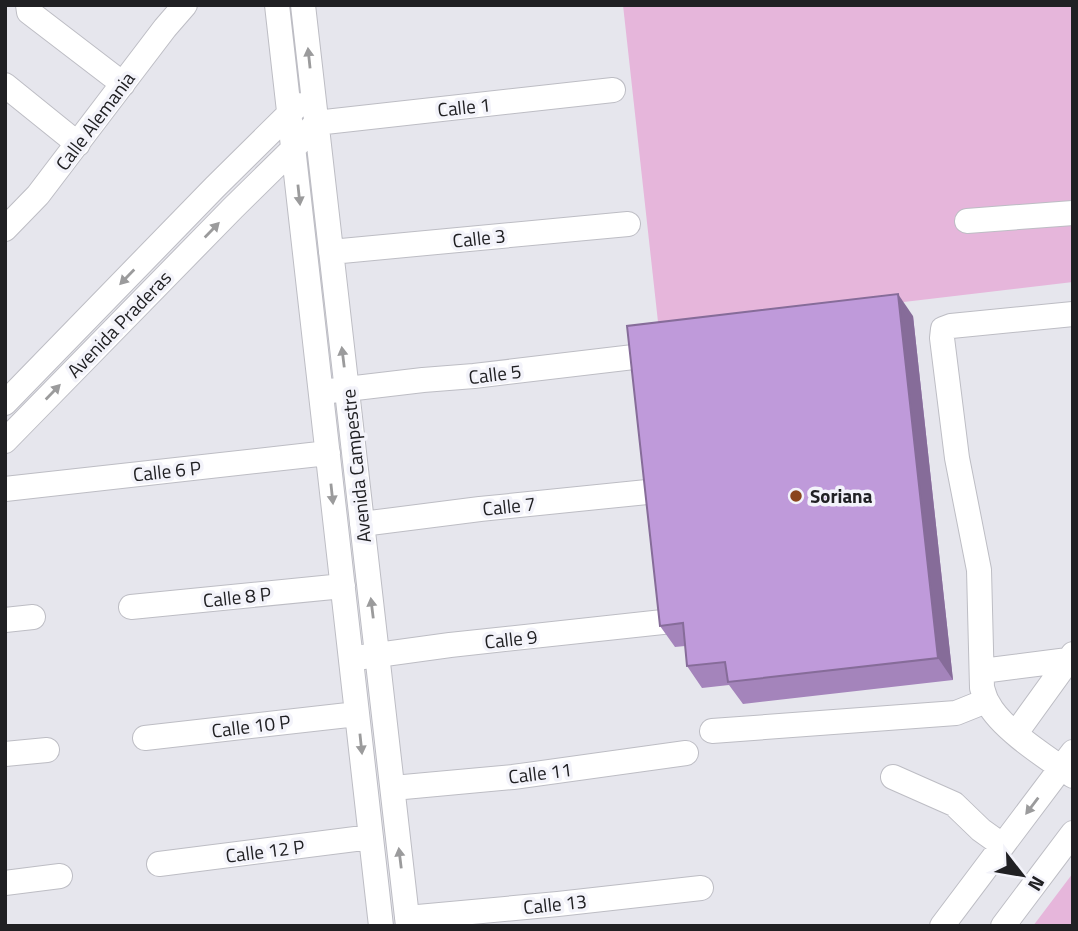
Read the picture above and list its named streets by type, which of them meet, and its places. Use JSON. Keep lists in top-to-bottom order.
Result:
{
  "streets": {
    "street": [
      "Calle 1",
      "Calle Alemania",
      "Calle 3",
      "Avenida Praderas",
      "Calle 5",
      "Avenida Campestre",
      "Calle 6 P",
      "Calle 7",
      "Calle 8 P",
      "Calle 9",
      "Calle 10 P",
      "Calle 11",
      "Calle 12 P",
      "Calle 13"
    ]
  },
  "crossings": [
    ["Calle 1", "Avenida Praderas"],
    ["Calle 1", "Avenida Campestre"],
    ["Calle 3", "Avenida Campestre"],
    ["Avenida Praderas", "Avenida Campestre"],
    ["Calle 5", "Avenida Campestre"],
    ["Avenida Campestre", "Calle 6 P"],
    ["Avenida Campestre", "Calle 7"],
    ["Avenida Campestre", "Calle 8 P"],
    ["Avenida Campestre", "Calle 9"],
    ["Avenida Campestre", "Calle 10 P"],
    ["Avenida Campestre", "Calle 11"],
    ["Avenida Campestre", "Calle 12 P"],
    ["Avenida Campestre", "Calle 13"]
  ],
  "places": ["Soriana"],
  "north": "bottom right"
}
